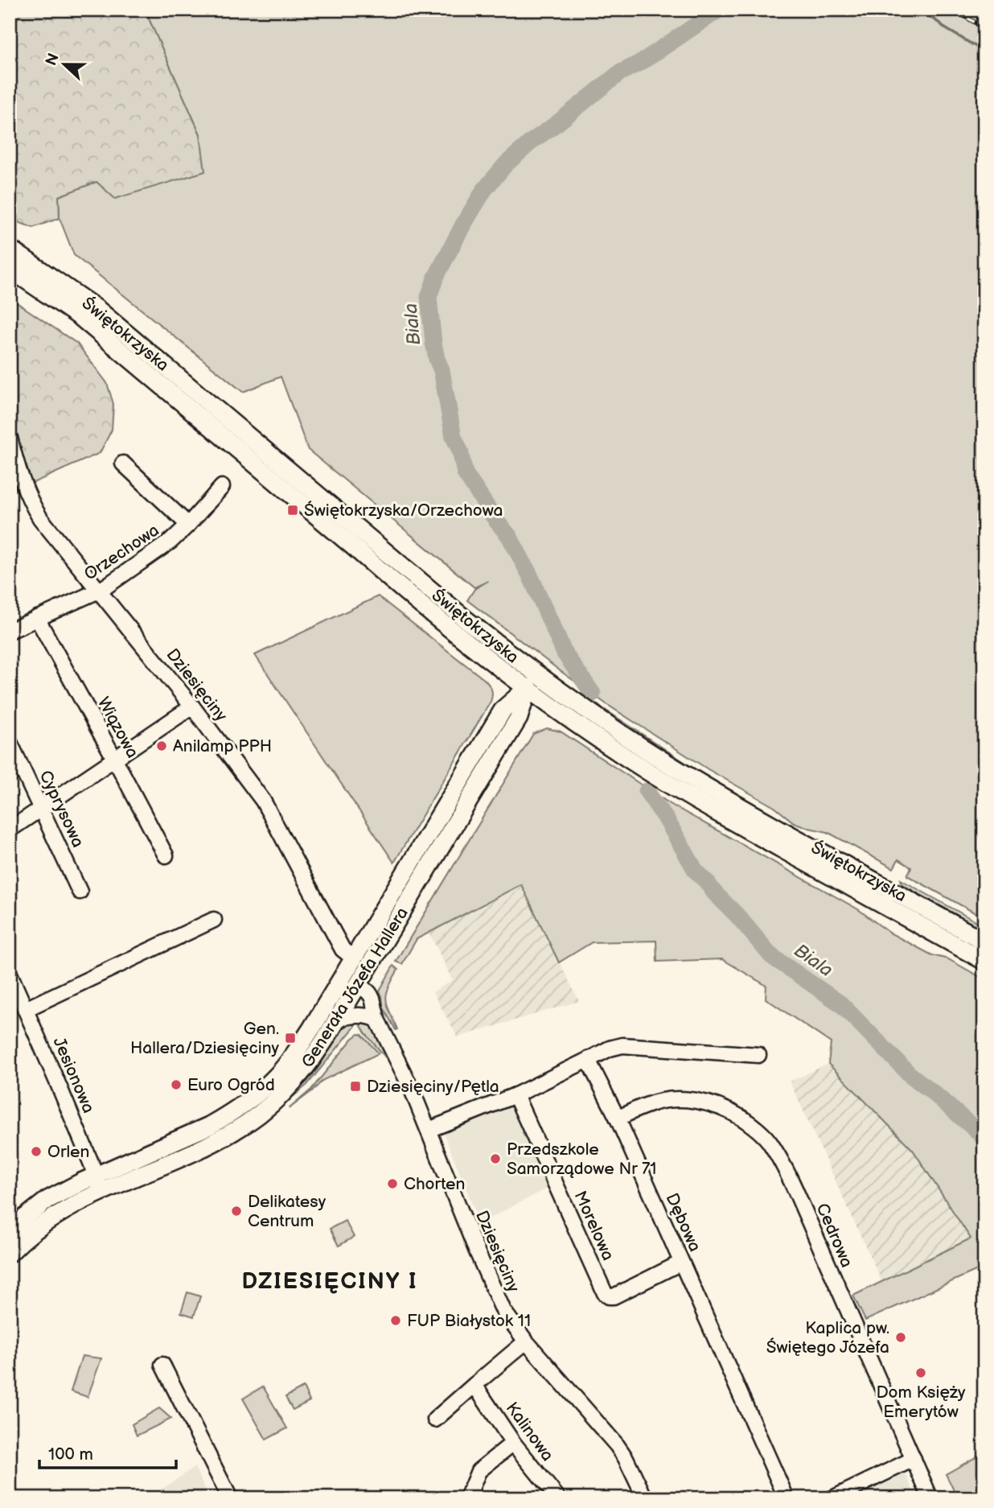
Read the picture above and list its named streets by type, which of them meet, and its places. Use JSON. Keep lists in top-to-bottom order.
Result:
{
  "streets": {
    "main road": ["Świętokrzyska", "Generała Józefa Hallera"],
    "street": [
      "Orzechowa",
      "Dziesięciny",
      "Wiązowa",
      "Cyprysowa",
      "Jesionowa",
      "Dębowa",
      "Morelowa",
      "Cedrowa",
      "Kalinowa"
    ]
  },
  "crossings": [
    ["Świętokrzyska", "Generała Józefa Hallera"],
    ["Orzechowa", "Dziesięciny"],
    ["Orzechowa", "Wiązowa"],
    ["Dziesięciny", "Generała Józefa Hallera"],
    ["Generała Józefa Hallera", "Jesionowa"],
    ["Dębowa", "Morelowa"],
    ["Dębowa", "Cedrowa"]
  ],
  "districts": ["DZIESIĘCINY I"],
  "water": ["Biala"],
  "places": {
    "transit": ["Świętokrzyska/Orzechowa", "Gen. Hallera/Dziesięciny", "Dziesięciny/Pętla"],
    "other": [
      "Anilamp PPH",
      "Euro Ogród",
      "Orlen",
      "Przedszkole Samorządowe Nr 71",
      "Chorten",
      "Delikatesy Centrum",
      "FUP Białystok 11",
      "Kaplica pw. Świętego Józefa",
      "Dom Księży Emerytów"
    ]
  },
  "scale_bar": "100 m",
  "north": "left"
}
